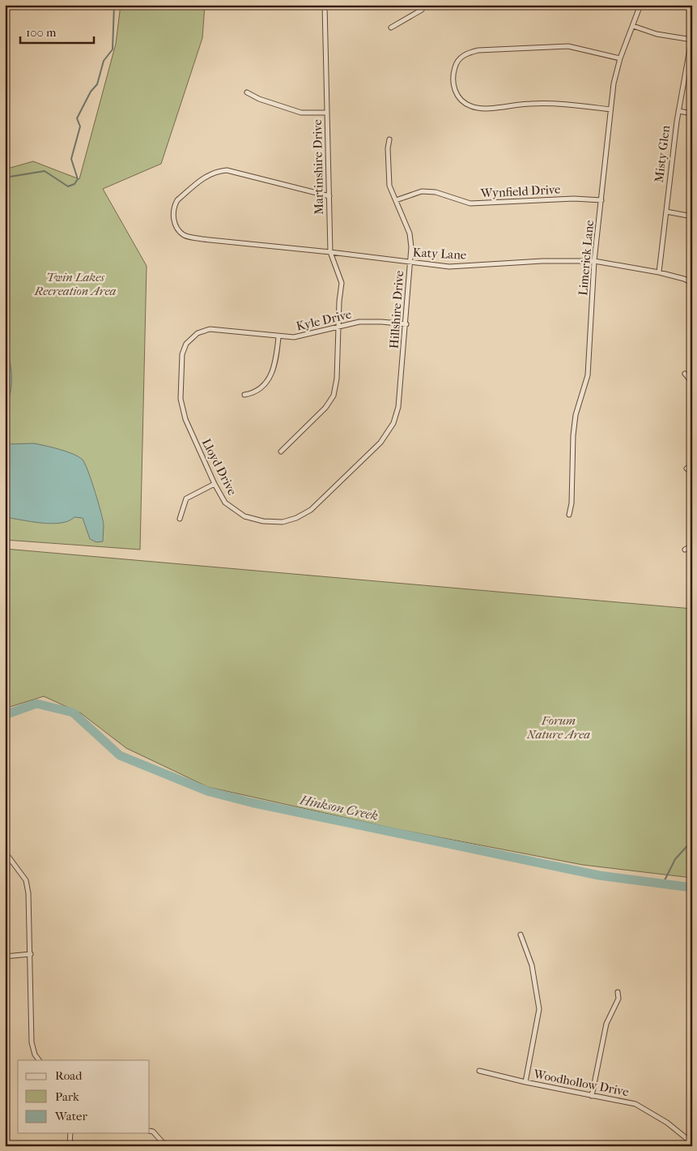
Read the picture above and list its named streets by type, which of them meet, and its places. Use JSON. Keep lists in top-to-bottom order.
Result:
{
  "streets": {
    "street": [
      "Misty Glen",
      "Martinshire Drive",
      "Wynfield Drive",
      "Katy Lane",
      "Limerick Lane",
      "Hillshire Drive",
      "Kyle Drive",
      "Lloyd Drive",
      "Woodhollow Drive"
    ]
  },
  "crossings": [
    ["Misty Glen", "Katy Lane"],
    ["Martinshire Drive", "Katy Lane"],
    ["Martinshire Drive", "Kyle Drive"],
    ["Wynfield Drive", "Limerick Lane"],
    ["Wynfield Drive", "Hillshire Drive"],
    ["Katy Lane", "Limerick Lane"],
    ["Katy Lane", "Hillshire Drive"],
    ["Hillshire Drive", "Kyle Drive"],
    ["Hillshire Drive", "Lloyd Drive"],
    ["Kyle Drive", "Lloyd Drive"]
  ],
  "water": ["Hinkson Creek"],
  "parks": ["Twin Lakes Recreation Area", "Forum Nature Area"],
  "legend": ["Road", "Park", "Water"],
  "scale_bar": "100 m"
}
